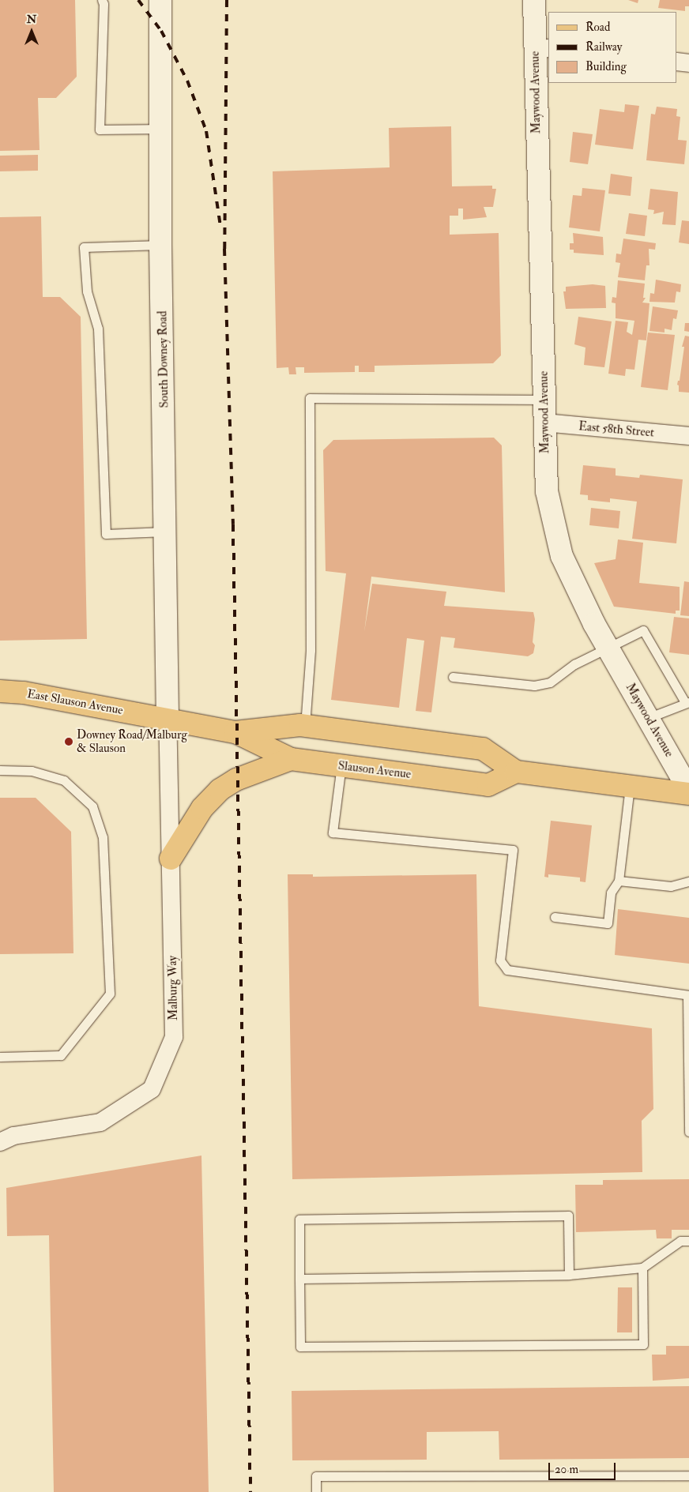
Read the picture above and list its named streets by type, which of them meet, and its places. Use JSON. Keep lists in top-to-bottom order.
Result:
{
  "streets": {
    "main road": ["East Slauson Avenue", "Slauson Avenue"],
    "street": [
      "Maywood Avenue",
      "South Downey Road",
      "East 58th Street",
      "Malburg Way"
    ]
  },
  "crossings": [
    ["Maywood Avenue", "East 58th Street"],
    ["South Downey Road", "East Slauson Avenue"],
    ["South Downey Road", "Slauson Avenue"],
    ["South Downey Road", "Malburg Way"],
    ["East Slauson Avenue", "Slauson Avenue"],
    ["East Slauson Avenue", "Malburg Way"],
    ["Slauson Avenue", "Malburg Way"]
  ],
  "places": ["Downey Road/Malburg & Slauson"],
  "legend": ["Road", "Railway", "Building"],
  "scale_bar": "20 m",
  "north": "top"
}
